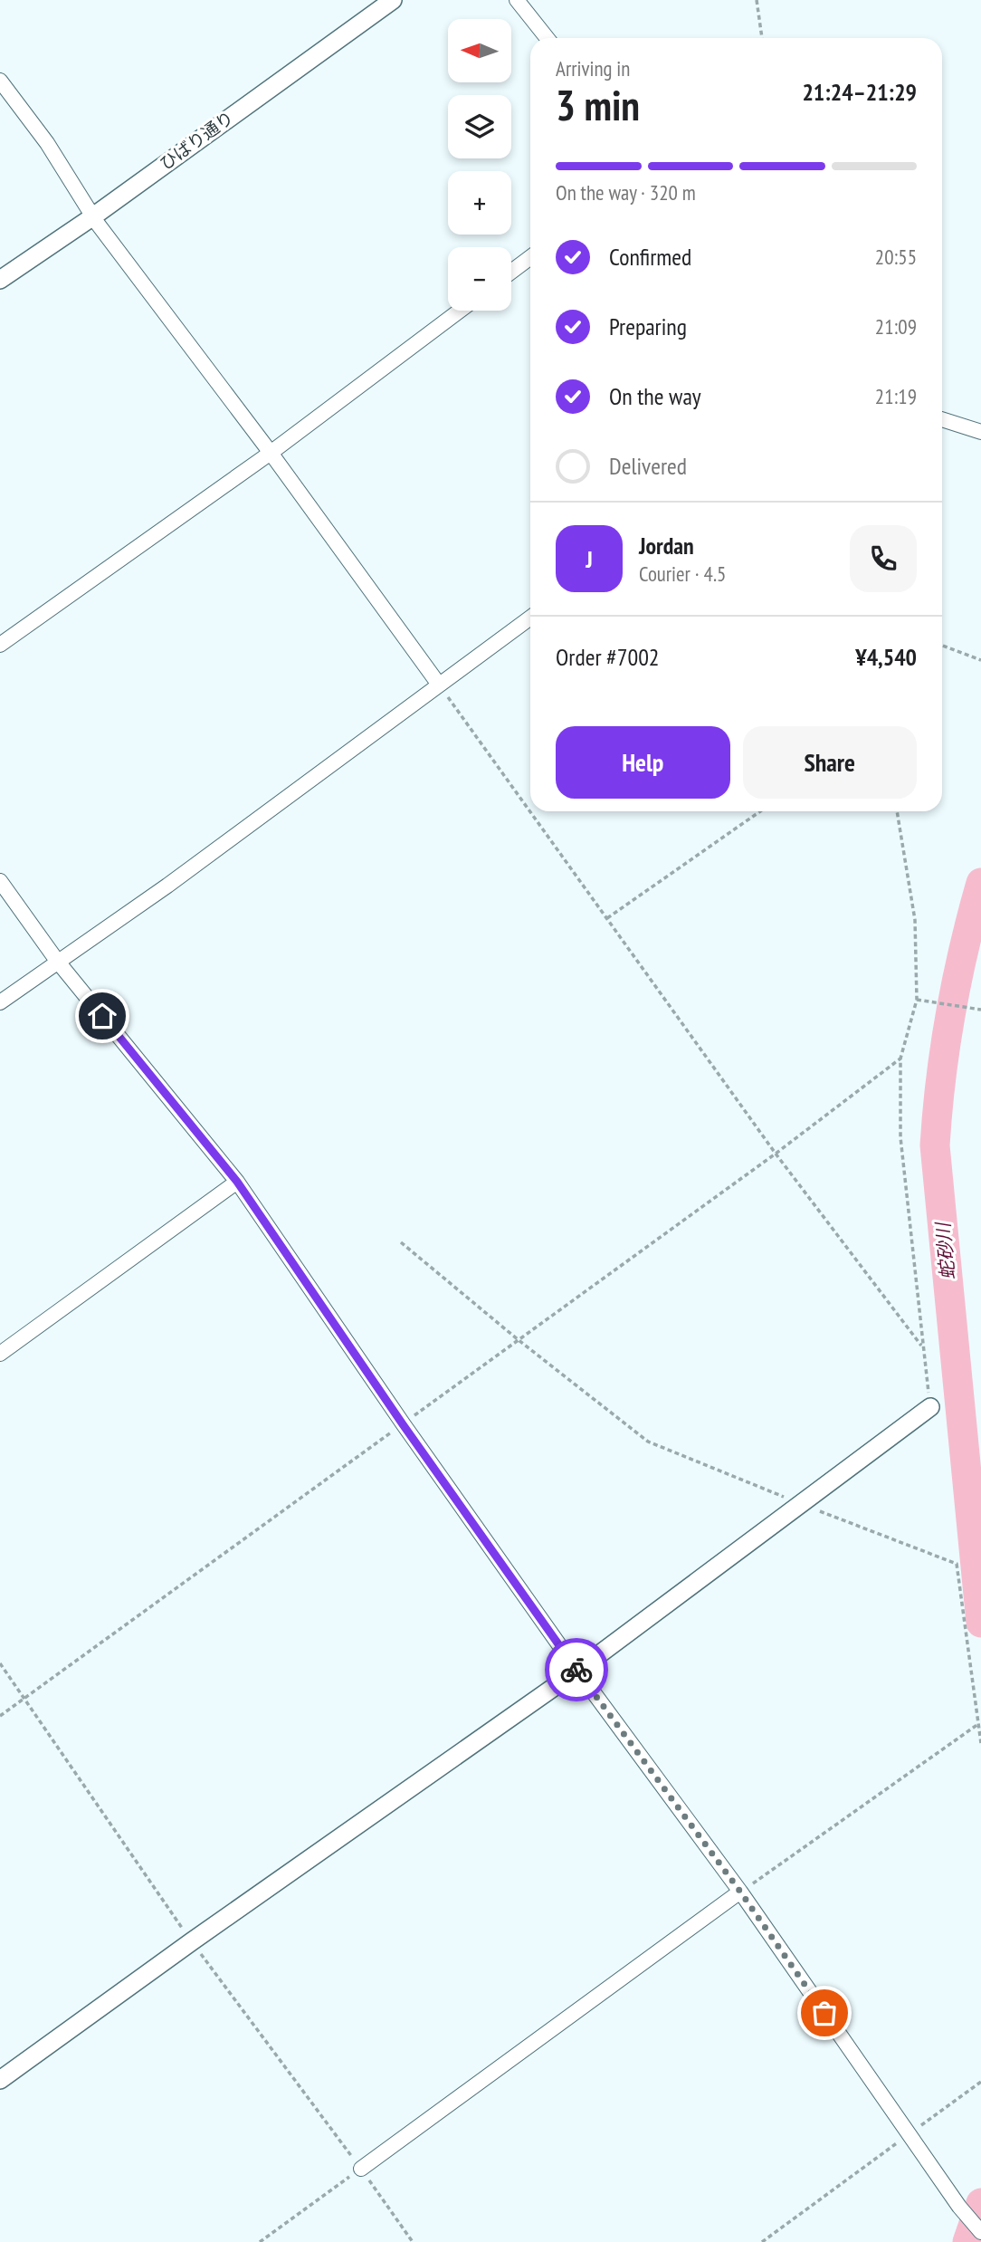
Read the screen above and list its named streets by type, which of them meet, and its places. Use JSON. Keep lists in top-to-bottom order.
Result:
{
  "streets": {
    "street": ["ひばり通り"]
  },
  "water": ["蛇砂川"],
  "north": "left",
  "page": {
    "map_buttons": ["+", "−"],
    "heading": ["3 min", "Arriving in", "21:24–21:29"],
    "panel": [
      "Jordan",
      "Courier · 4.5",
      "Order #7002",
      "¥4,540"
    ],
    "bar": "On the way · 320 m",
    "list": [
      ["Confirmed", "20:55"],
      ["Preparing", "21:09"],
      ["On the way", "21:19"],
      "Delivered"
    ],
    "round": "J",
    "buttons": ["Help", "Share"]
  }
}
